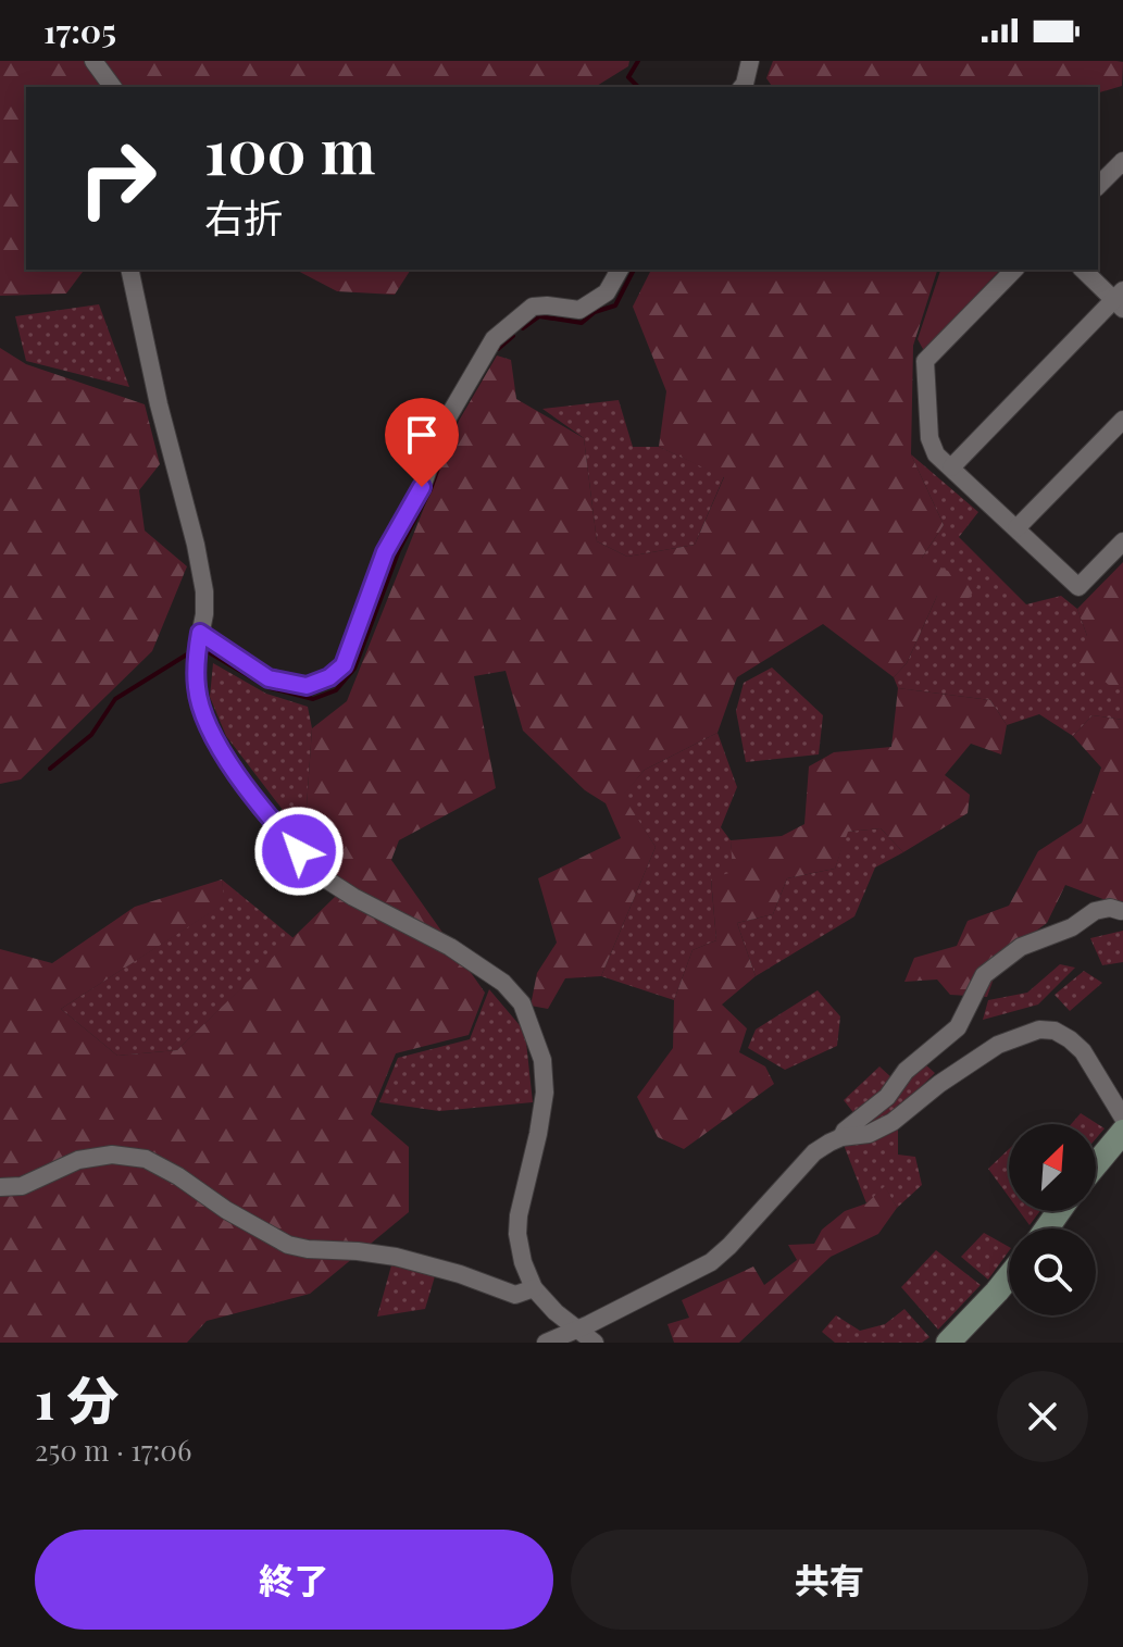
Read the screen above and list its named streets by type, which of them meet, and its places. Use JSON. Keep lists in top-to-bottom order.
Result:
{
  "north": "top right",
  "page": {
    "status": "17:05",
    "turn": ["100 m", "右折"],
    "heading": ["1 分", "250 m · 17:06"],
    "buttons": ["終了", "共有"]
  }
}
